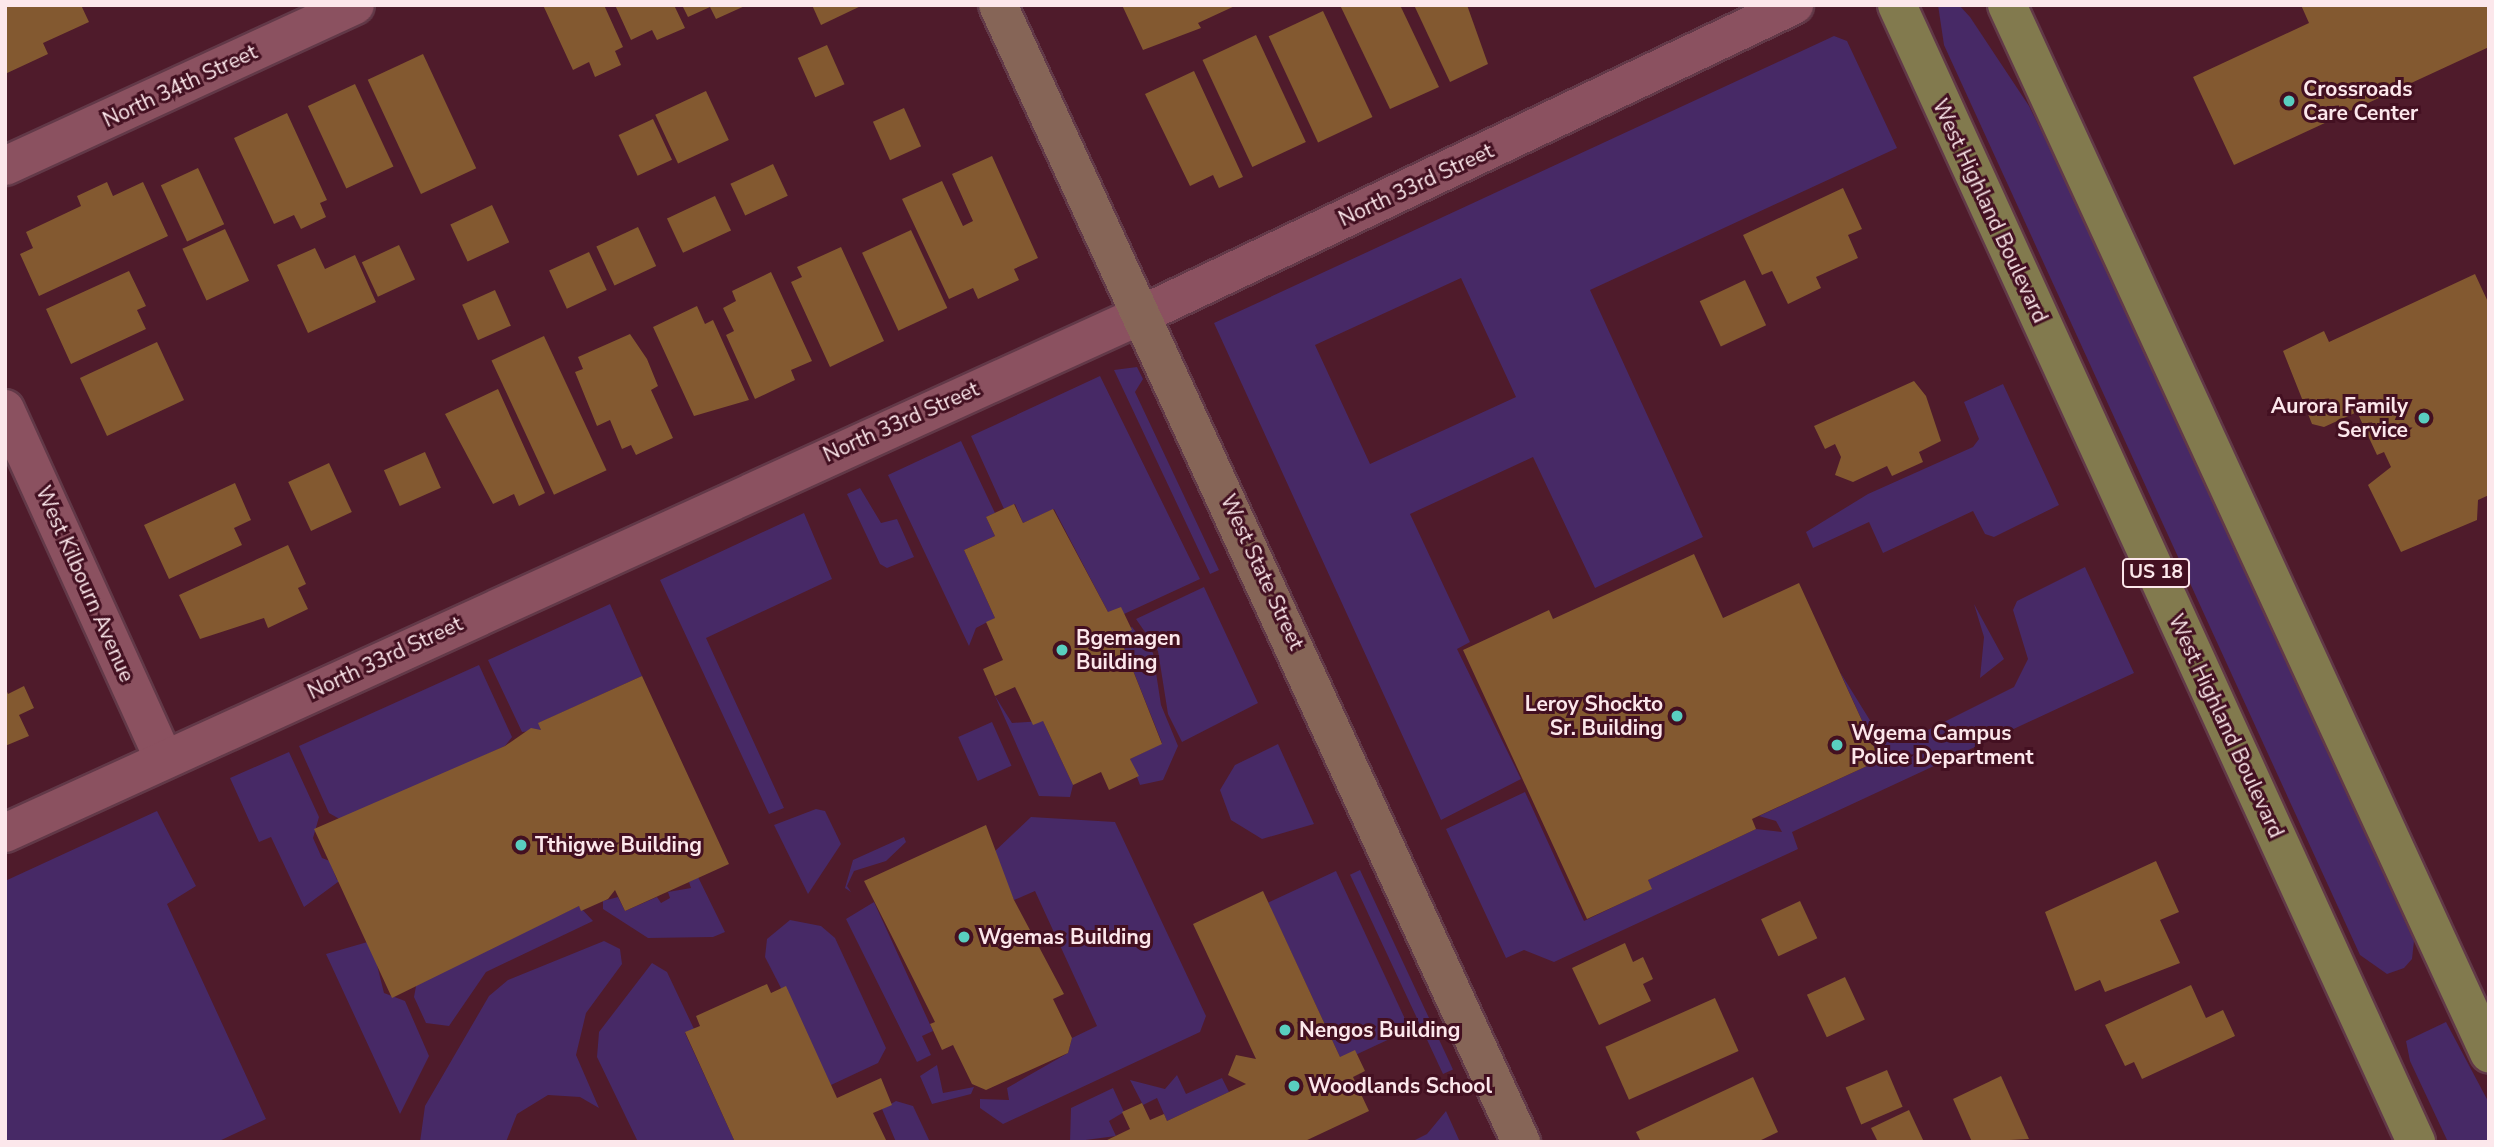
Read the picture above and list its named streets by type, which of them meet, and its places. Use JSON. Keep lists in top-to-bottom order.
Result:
{
  "streets": {
    "main road": ["West Highland Boulevard", "US 18"],
    "street": [
      "North 34th Street",
      "North 33rd Street",
      "West State Street",
      "West Kilbourn Avenue"
    ]
  },
  "crossings": [
    ["North 33rd Street", "West State Street"],
    ["North 33rd Street", "West Kilbourn Avenue"]
  ],
  "places": [
    "Crossroads Care Center",
    "Aurora Family Service",
    "Bgemagen Building",
    "Leroy Shockto Sr. Building",
    "Wgema Campus Police Department",
    "Tthigwe Building",
    "Wgemas Building",
    "Nengos Building",
    "Woodlands School"
  ]
}
